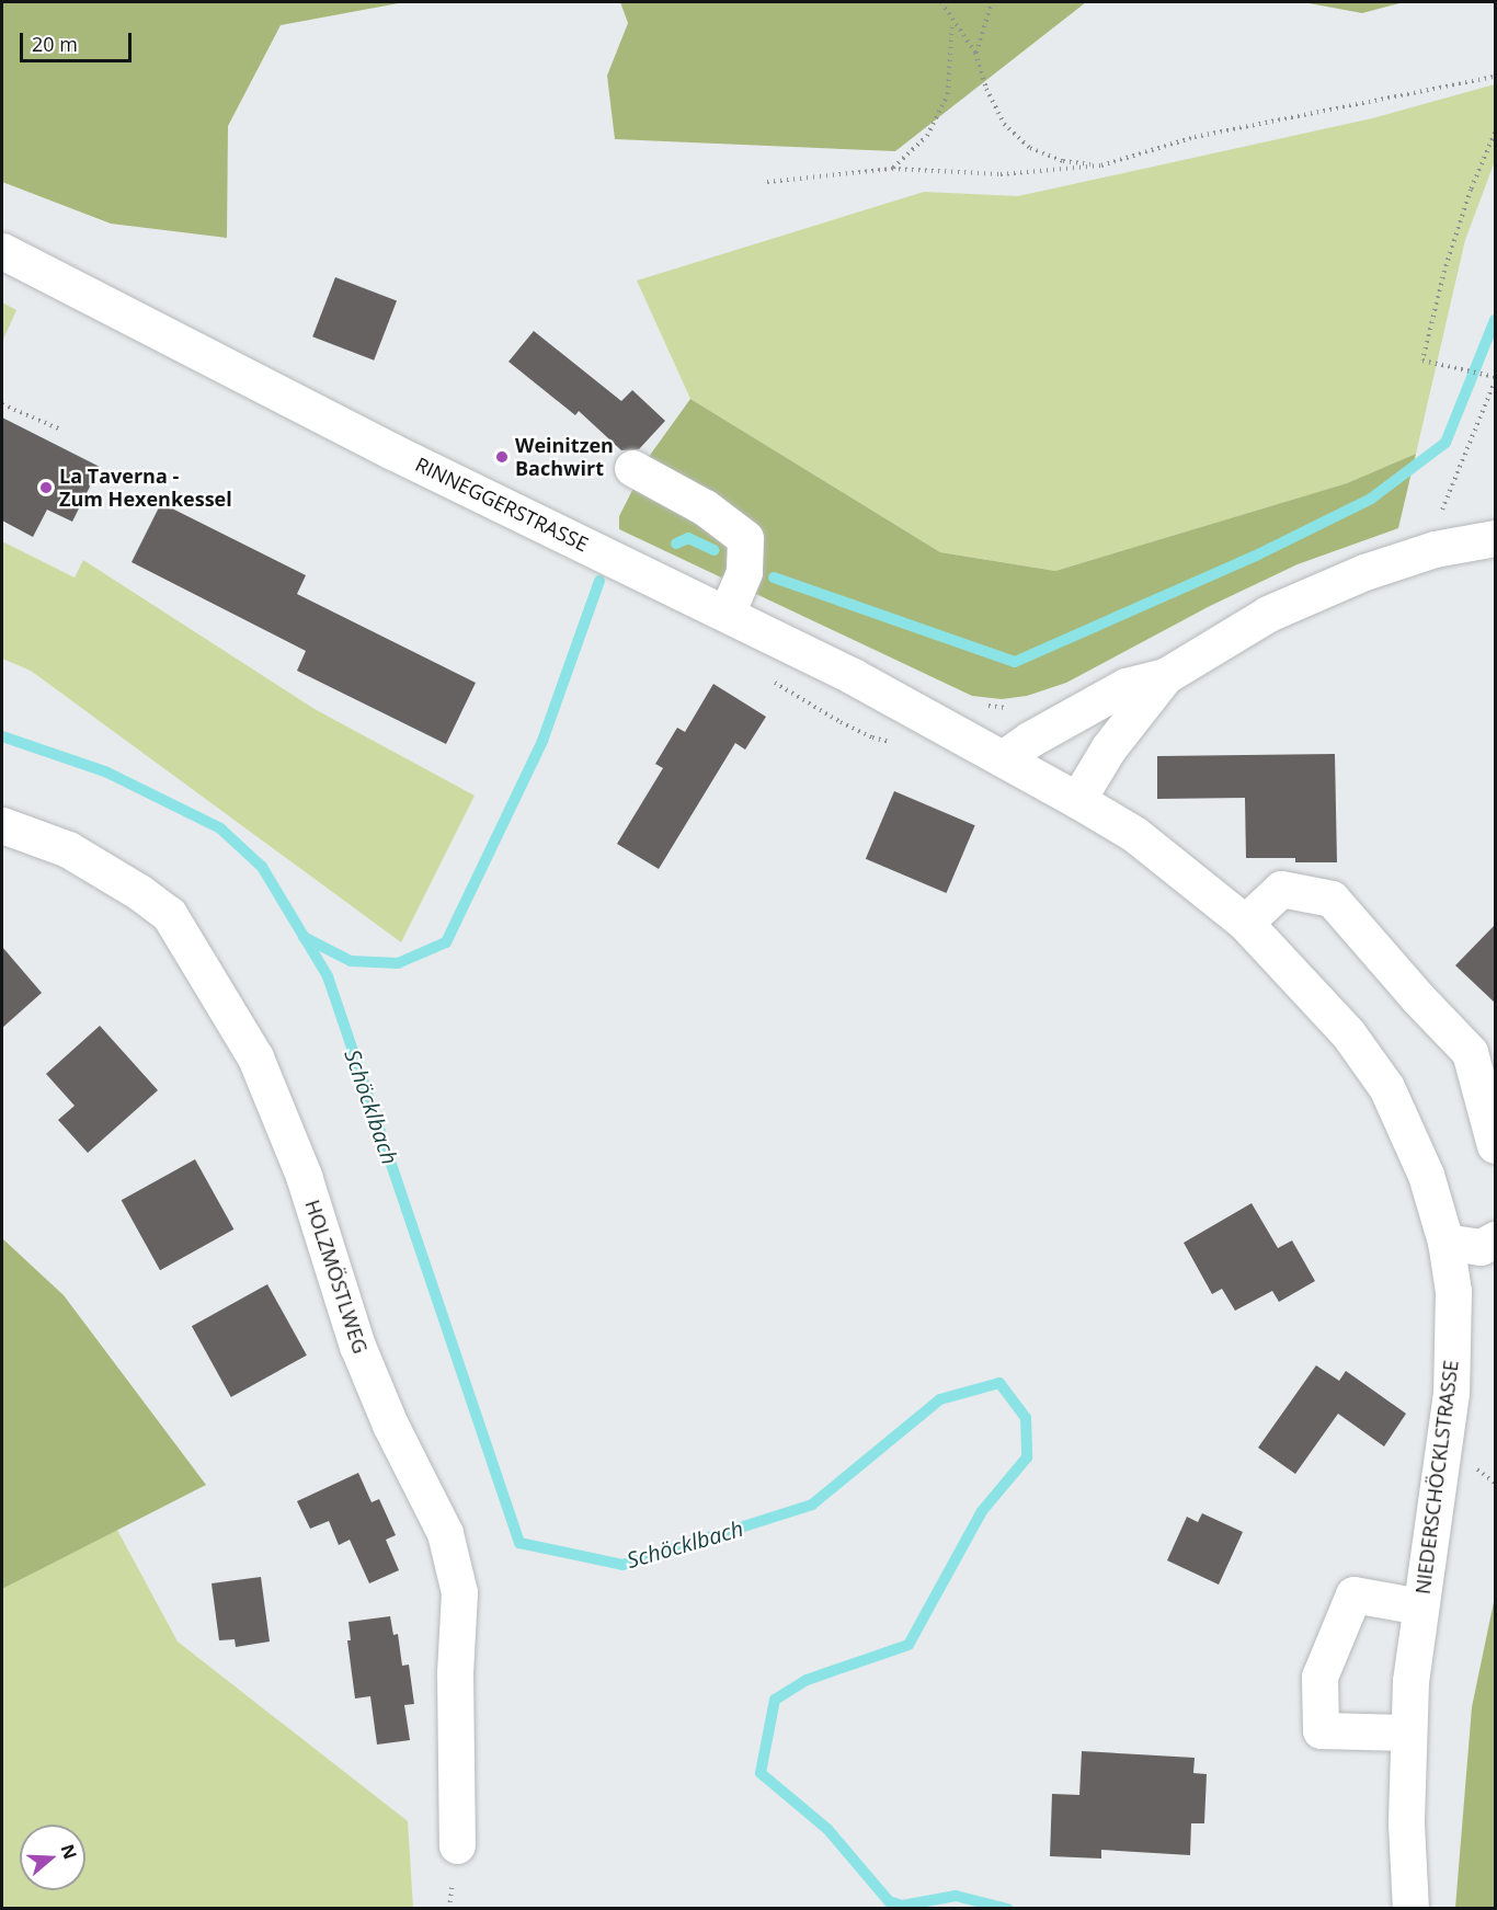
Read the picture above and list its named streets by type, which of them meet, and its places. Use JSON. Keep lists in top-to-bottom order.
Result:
{
  "streets": {
    "main road": ["RINNEGGERSTRASSE", "HOLZMÖSTLWEG", "NIEDERSCHÖCKLSTRASSE"]
  },
  "crossings": [
    ["RINNEGGERSTRASSE", "NIEDERSCHÖCKLSTRASSE"]
  ],
  "water": ["Schöcklbach"],
  "places": ["Weinitzen Bachwirt", "La Taverna - Zum Hexenkessel"],
  "scale_bar": "20 m",
  "north": "right"
}
